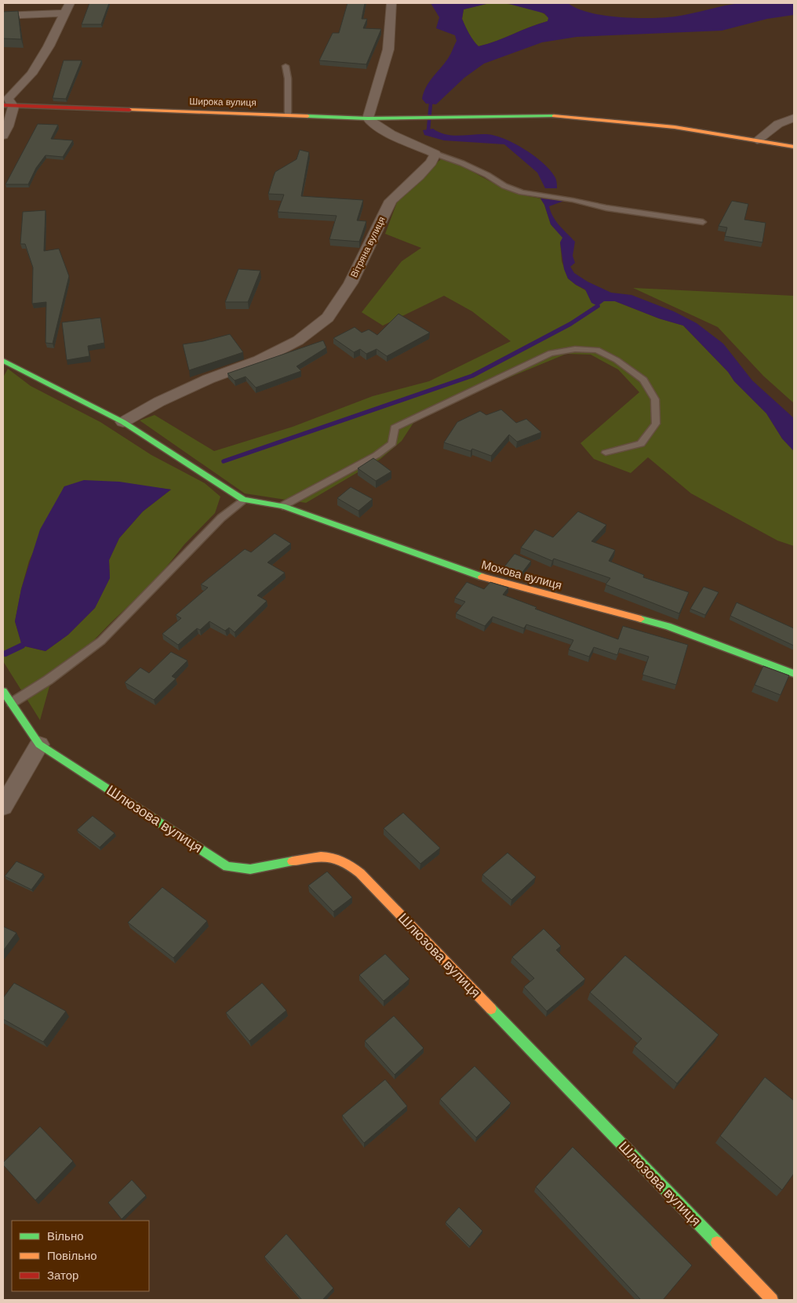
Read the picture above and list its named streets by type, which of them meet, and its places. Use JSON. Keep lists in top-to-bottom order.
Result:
{
  "streets": {
    "street": [
      "Широка вулиця",
      "Вітряна вулиця",
      "Мохова вулиця",
      "Шлюзова вулиця"
    ]
  },
  "legend": ["Вільно", "Повільно", "Затор"]
}
